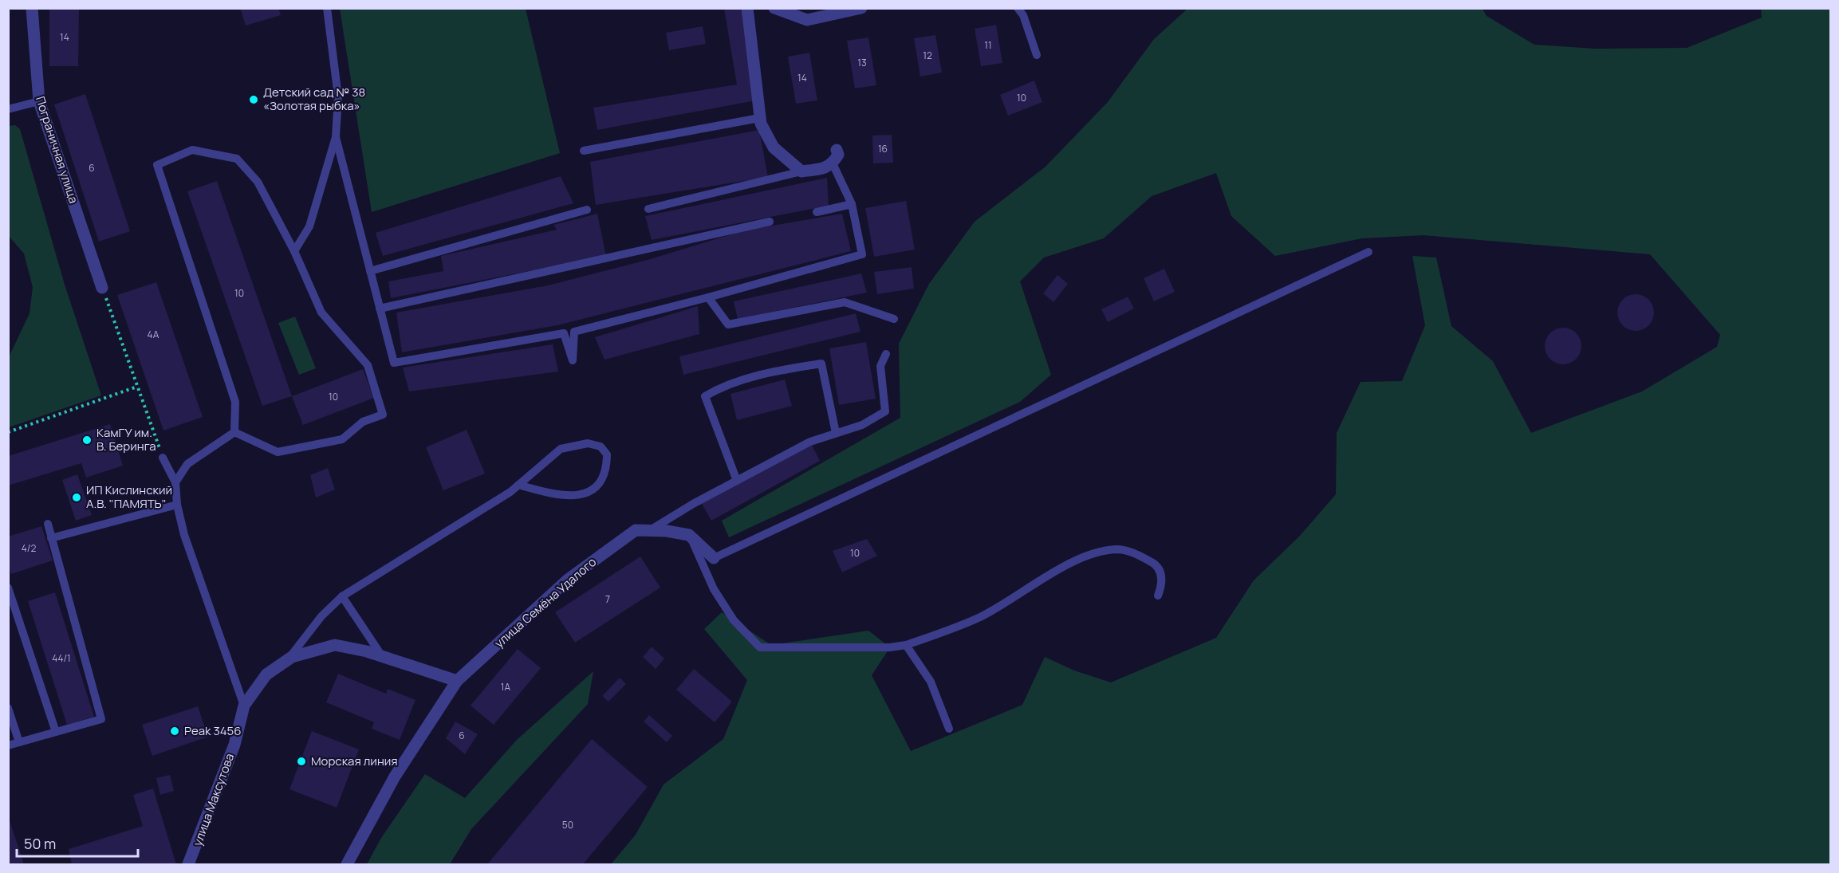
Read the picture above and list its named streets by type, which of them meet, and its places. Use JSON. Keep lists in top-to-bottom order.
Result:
{
  "streets": {
    "street": ["Пограничная улица", "улица Семёна Удалого", "улица Максутова"]
  },
  "places": [
    "Детский сад № 38 «Золотая рыбка»",
    "КамГУ им. В. Беринга",
    "ИП Кислинский А.В. \"ПАМЯТЬ\"",
    "Peak 3456",
    "Морская линия"
  ],
  "house_numbers": [
    "14",
    "11",
    "12",
    "13",
    "14",
    "10",
    "16",
    "6",
    "10",
    "4А",
    "10",
    "4/2",
    "10",
    "7",
    "44/1",
    "1А",
    "6",
    "50"
  ],
  "scale_bar": "50 m"
}
